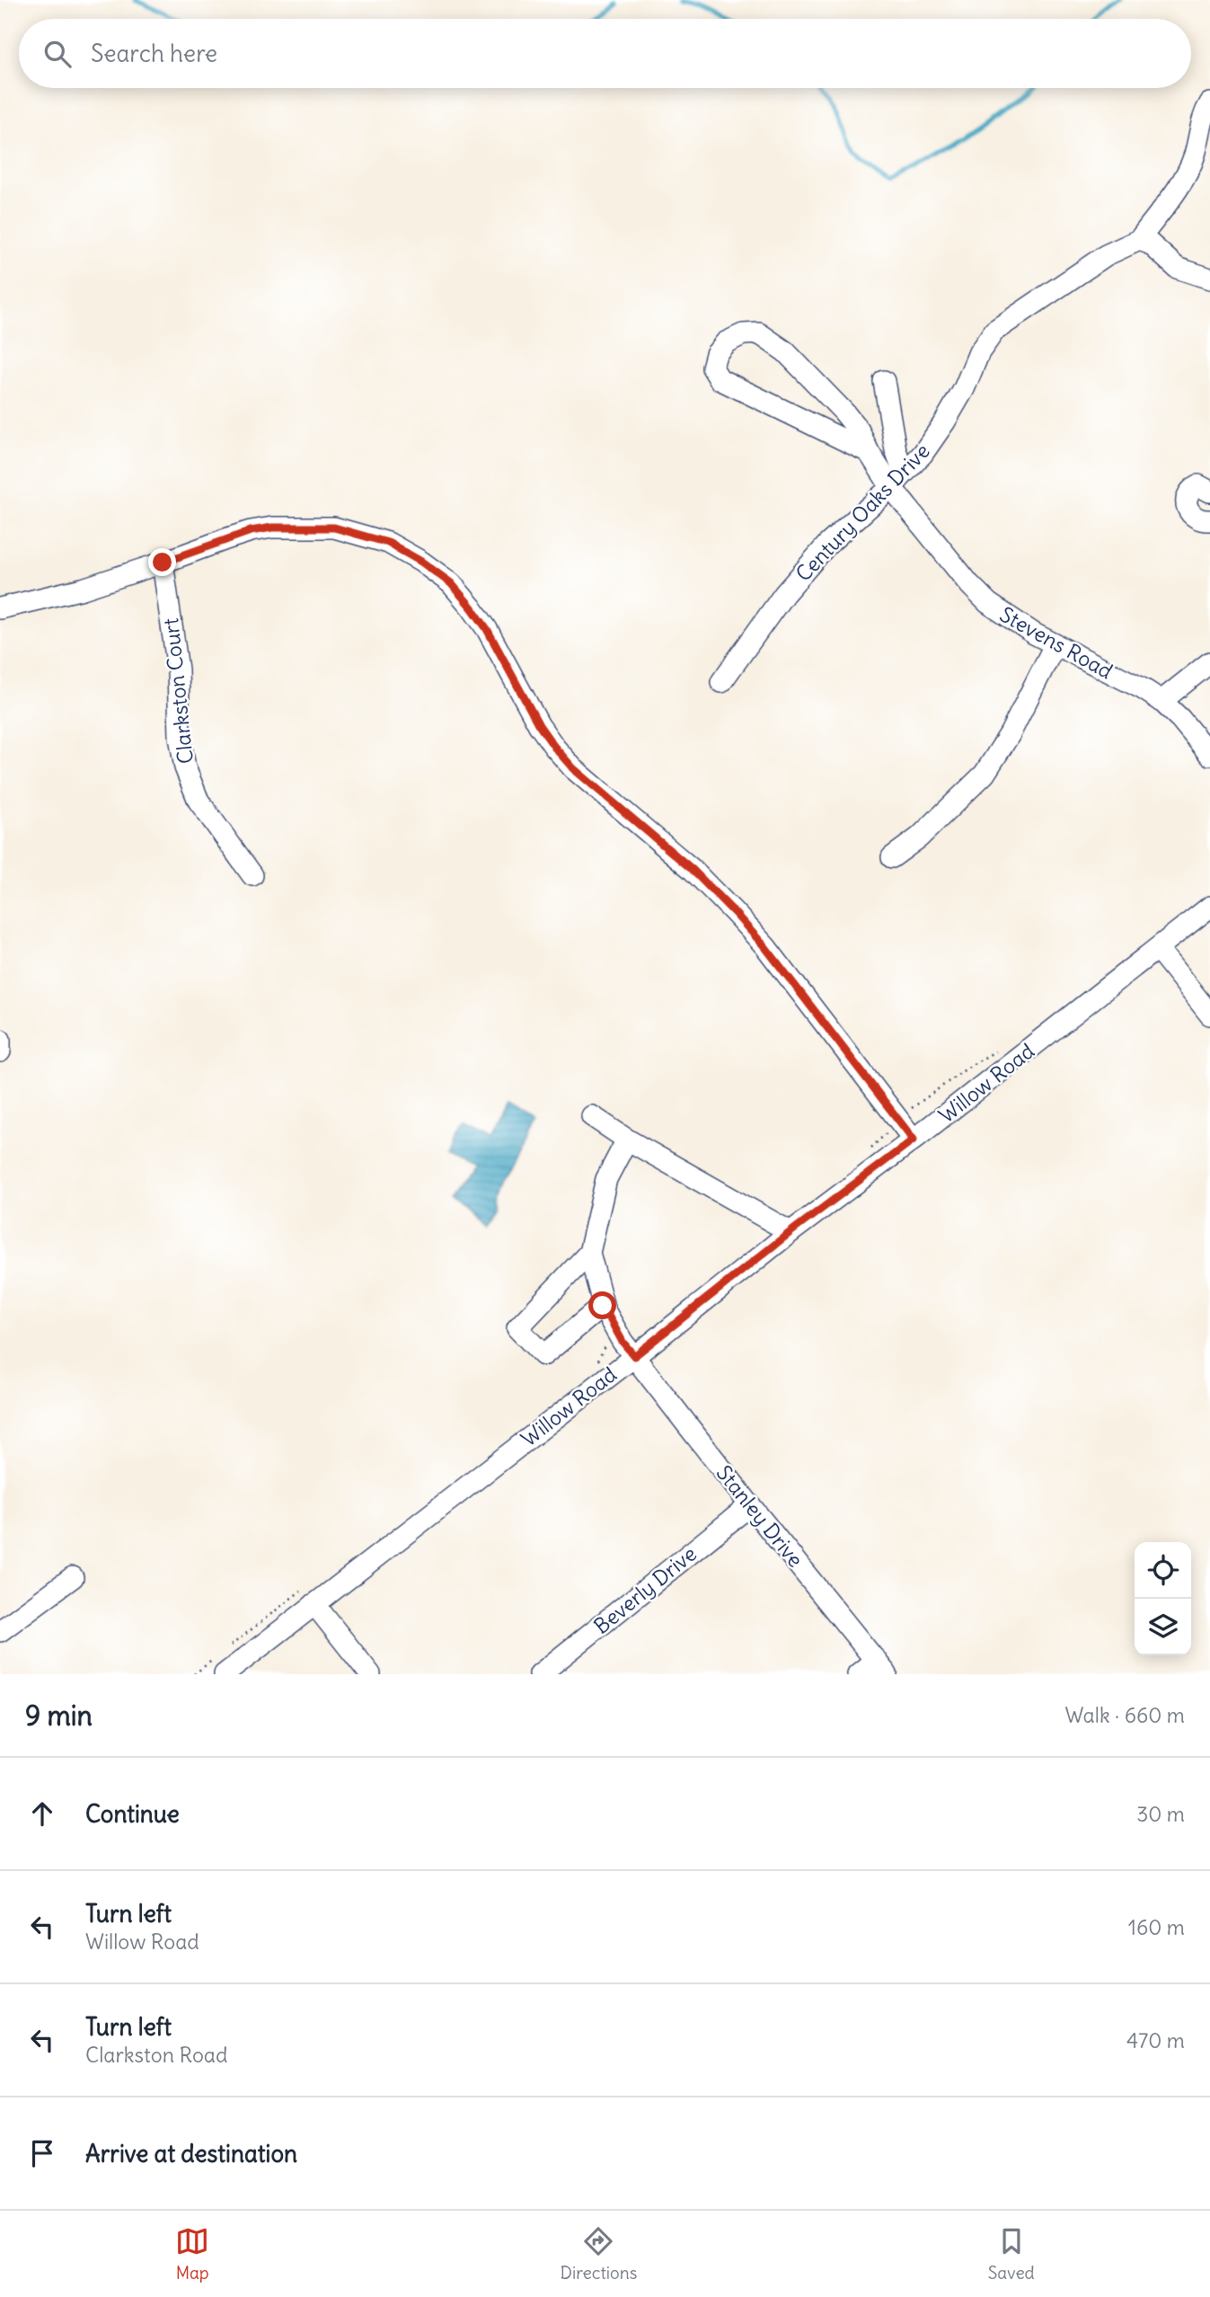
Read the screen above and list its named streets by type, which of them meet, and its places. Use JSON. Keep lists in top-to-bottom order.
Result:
{
  "streets": {
    "street": [
      "Century Oaks Drive",
      "Stevens Road",
      "Clarkston Court",
      "Willow Road",
      "Stanley Drive",
      "Beverly Drive"
    ]
  },
  "crossings": [
    ["Century Oaks Drive", "Stevens Road"],
    ["Willow Road", "Stanley Drive"],
    ["Stanley Drive", "Beverly Drive"]
  ],
  "page": {
    "search": "Search here",
    "heading": ["9 min", "Walk · 660 m"],
    "list": [
      ["Continue", "30 m"],
      ["Turn left", "Willow Road", "160 m"],
      ["Turn left", "Clarkston Road", "470 m"],
      "Arrive at destination"
    ],
    "nav": ["Map", "Directions", "Saved"]
  }
}
